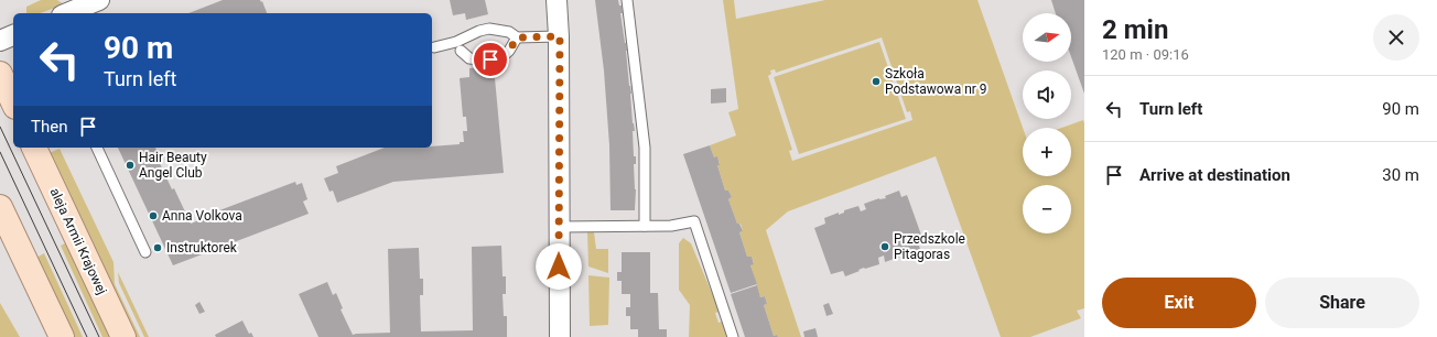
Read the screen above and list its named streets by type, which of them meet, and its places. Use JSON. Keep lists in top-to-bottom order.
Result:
{
  "streets": {
    "main road": ["aleja Armii Krajowej"]
  },
  "places": [
    "Szkoła Podstawowa nr 9",
    "Hair Beauty Angel Club",
    "Anna Volkova",
    "Przedszkole Pitagoras",
    "Instruktorek"
  ],
  "north": "right",
  "page": {
    "heading": ["2 min", "120 m · 09:16"],
    "map_buttons": ["+", "−"],
    "turn": ["90 m", "Turn left"],
    "list": [
      {
        "name": "Turn left",
        "value": "90 m"
      },
      {
        "name": "Arrive at destination",
        "value": "30 m"
      }
    ],
    "then": "Then",
    "buttons": ["Exit", "Share"]
  }
}
